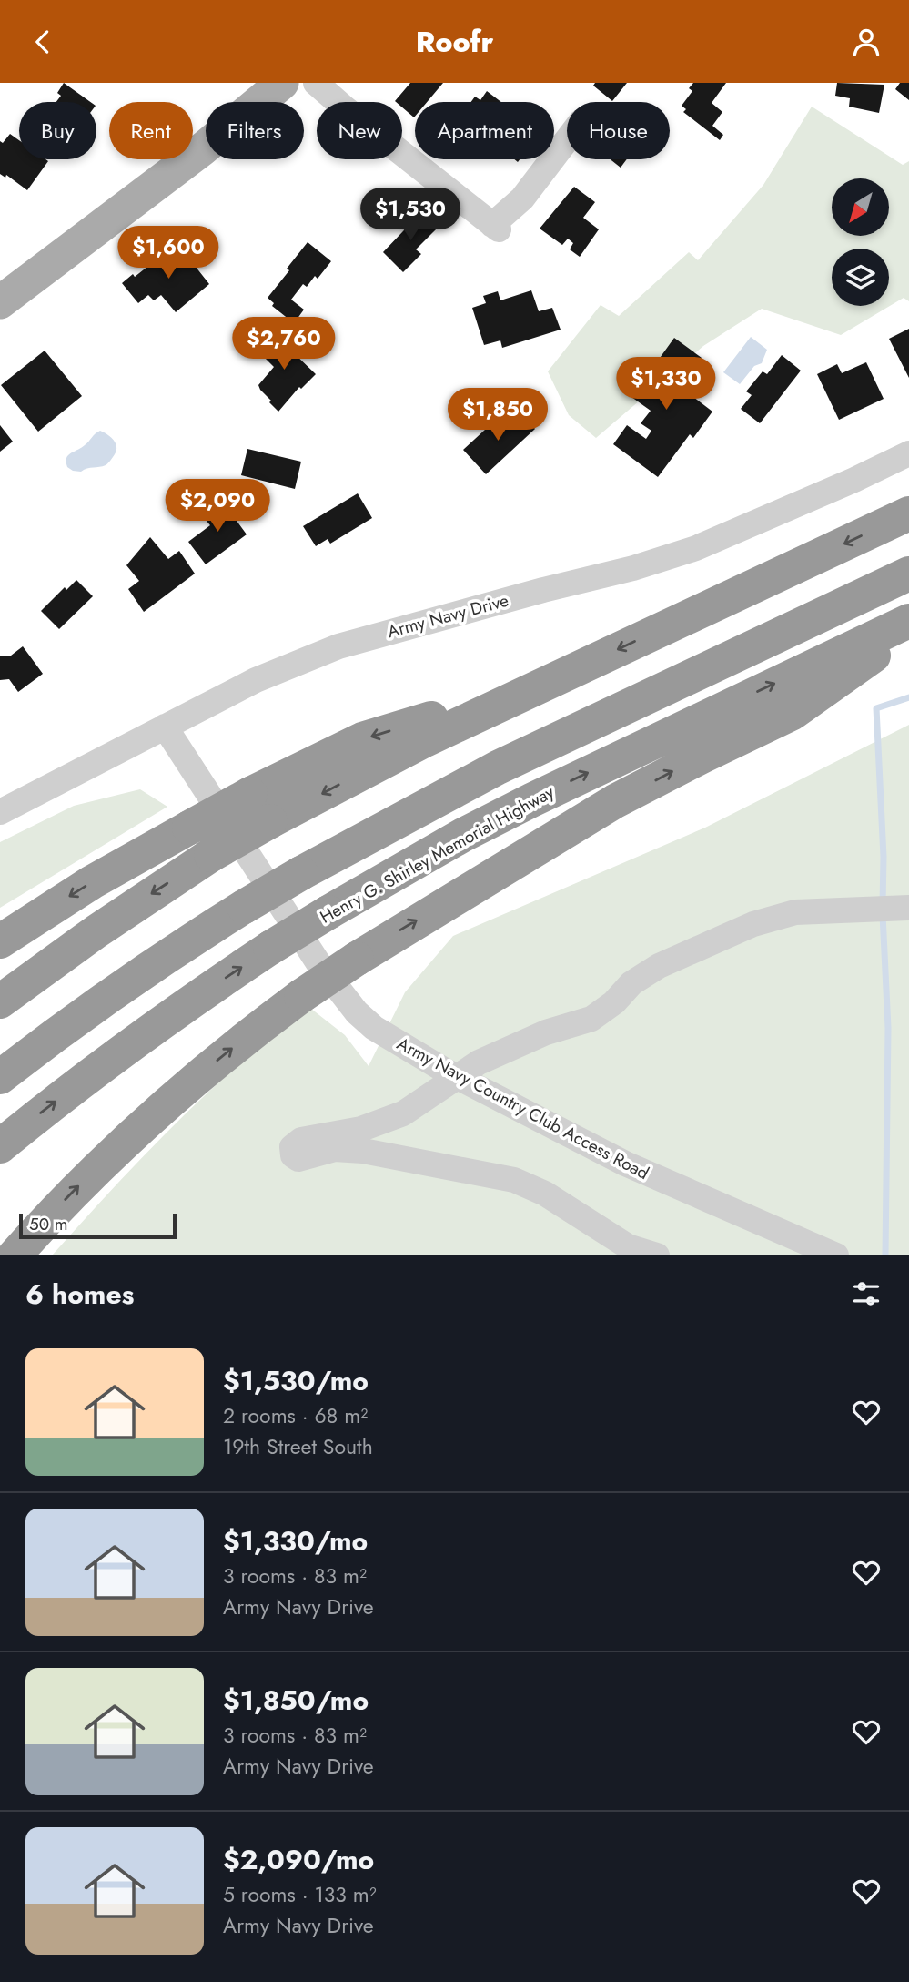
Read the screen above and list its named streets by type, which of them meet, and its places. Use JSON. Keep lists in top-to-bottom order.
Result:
{
  "streets": {
    "highway": ["Henry G. Shirley Memorial Highway"],
    "street": ["Army Navy Drive", "Army Navy Country Club Access Road"]
  },
  "crossings": [
    ["Army Navy Drive", "Army Navy Country Club Access Road"]
  ],
  "scale_bar": "50 m",
  "north": "bottom left",
  "page": {
    "header": "Roofr",
    "chip": [
      "Buy",
      "Rent",
      "Filters",
      "New",
      "Apartment",
      "House"
    ],
    "price": [
      "$1,530",
      "$1,600",
      "$2,760",
      "$1,330",
      "$1,850",
      "$2,090"
    ],
    "scale": "50 m",
    "heading": "6 homes",
    "list": [
      {
        "name": "$1,530/mo",
        "note": "2 rooms · 68 m² · 19th Street South"
      },
      {
        "name": "$1,330/mo",
        "note": "3 rooms · 83 m² · Army Navy Drive"
      },
      {
        "name": "$1,850/mo",
        "note": "3 rooms · 83 m² · Army Navy Drive"
      },
      {
        "name": "$2,090/mo",
        "note": "5 rooms · 133 m² · Army Navy Drive"
      }
    ]
  }
}
